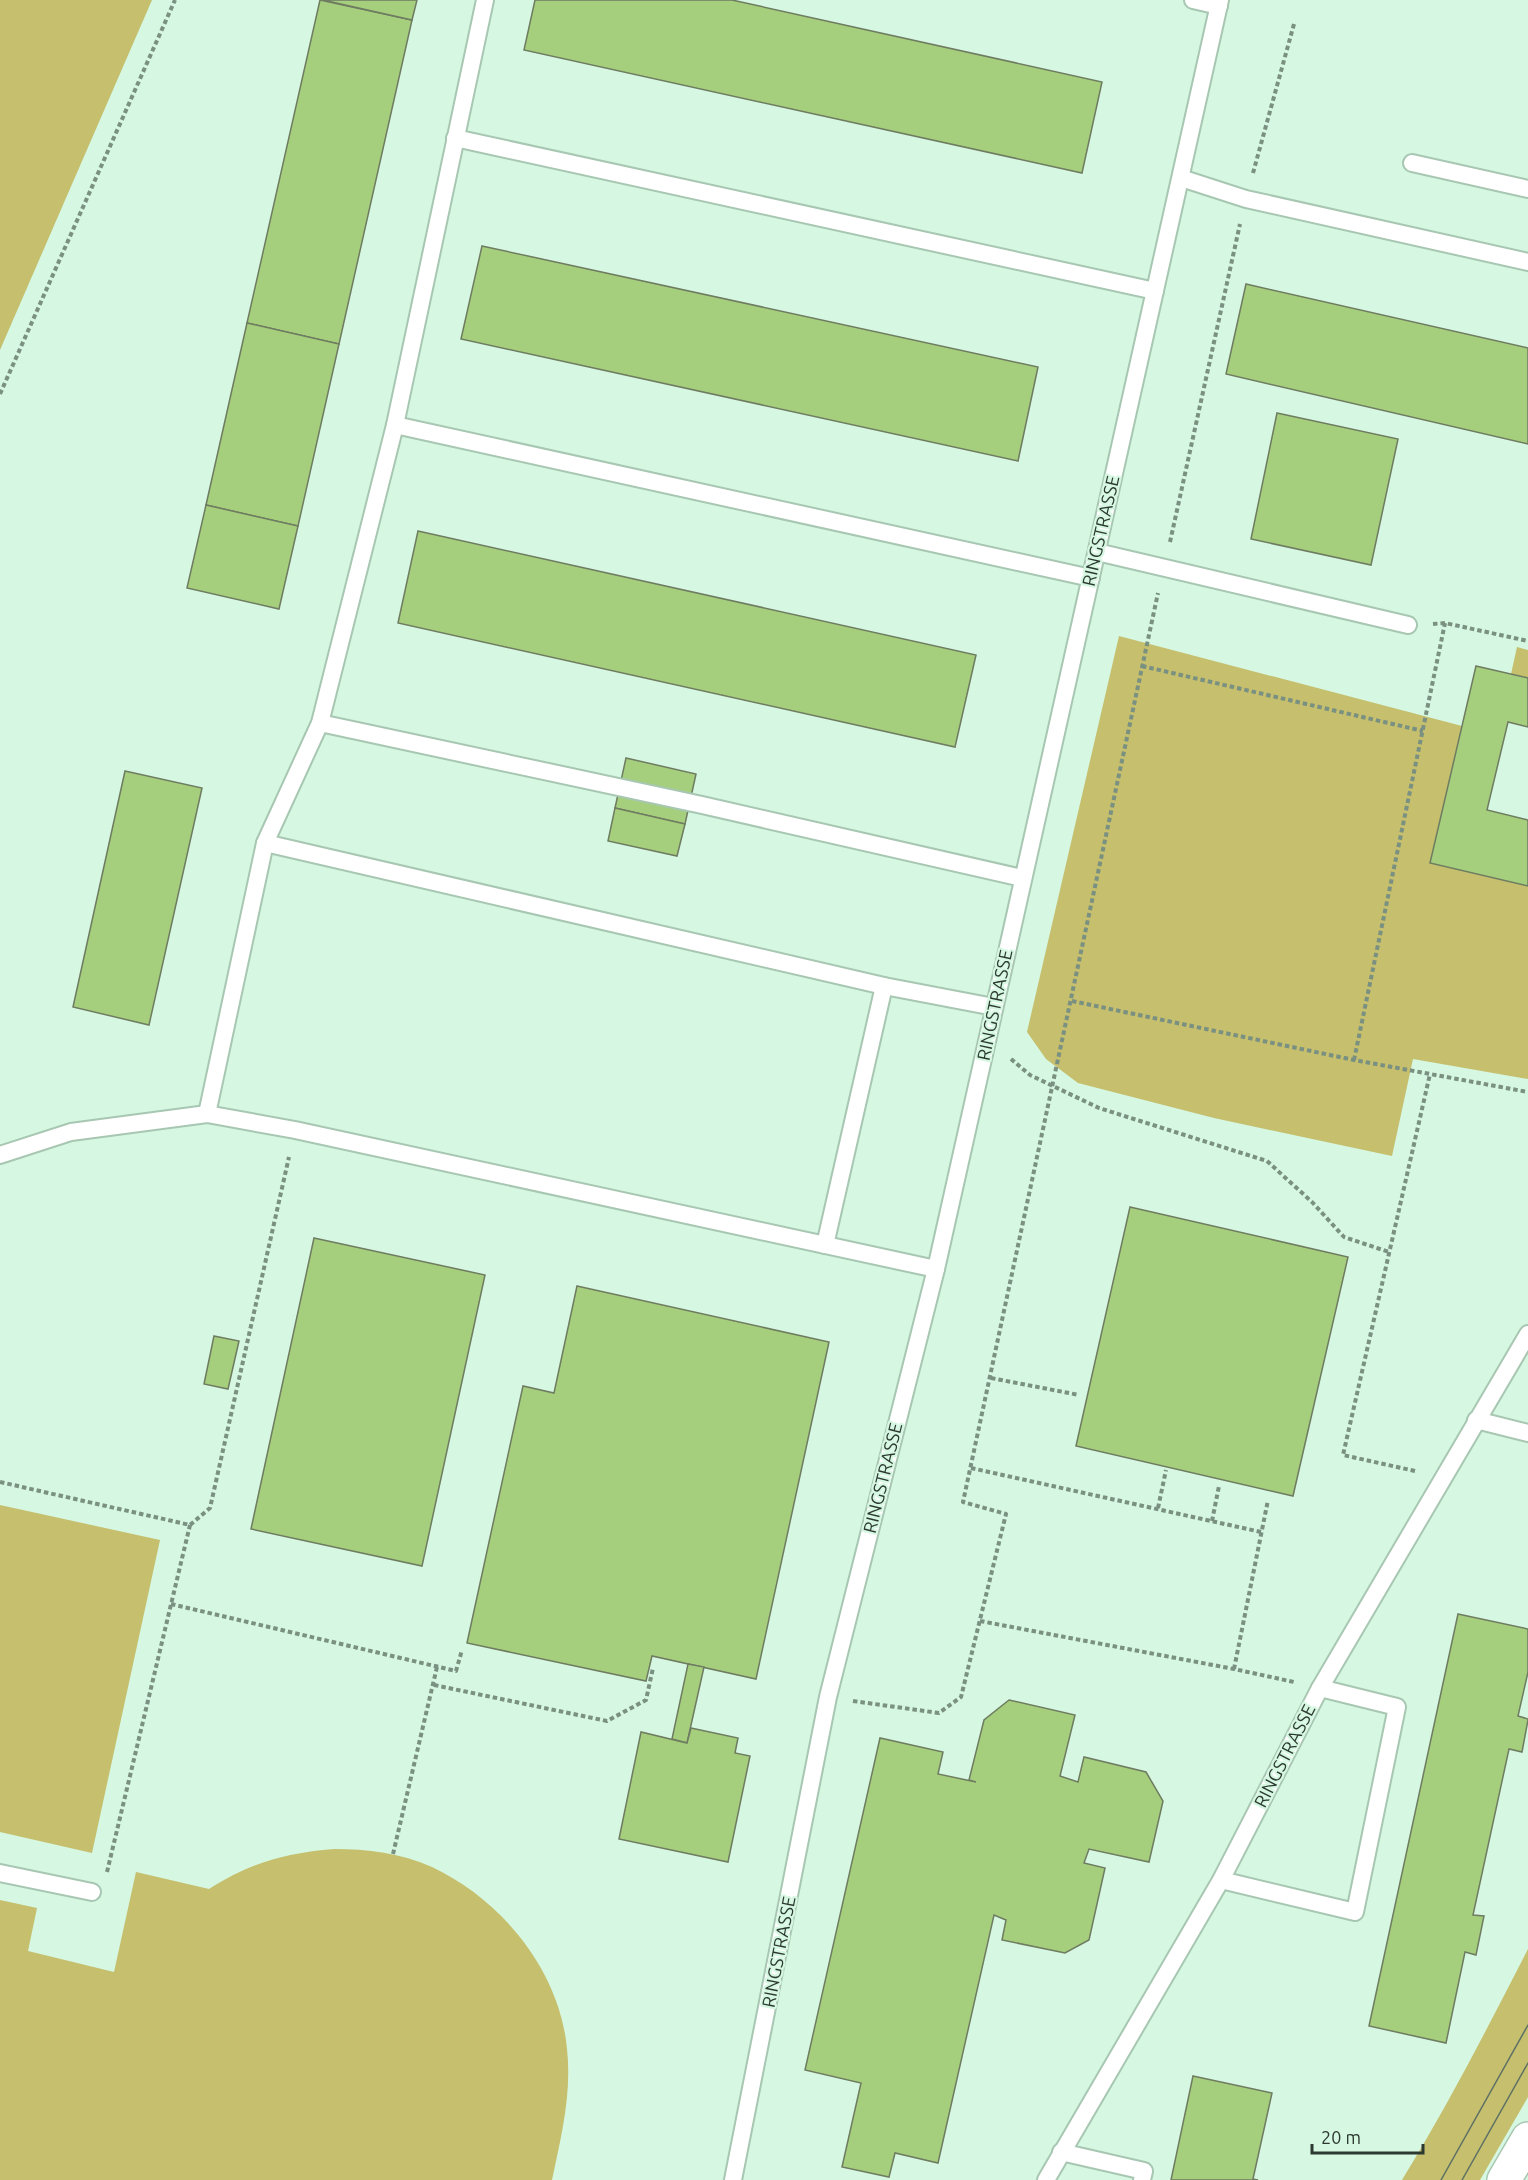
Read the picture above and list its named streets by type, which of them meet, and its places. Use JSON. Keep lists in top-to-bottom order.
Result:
{
  "streets": {
    "lane": ["RINGSTRASSE"]
  },
  "scale_bar": "20 m"
}
